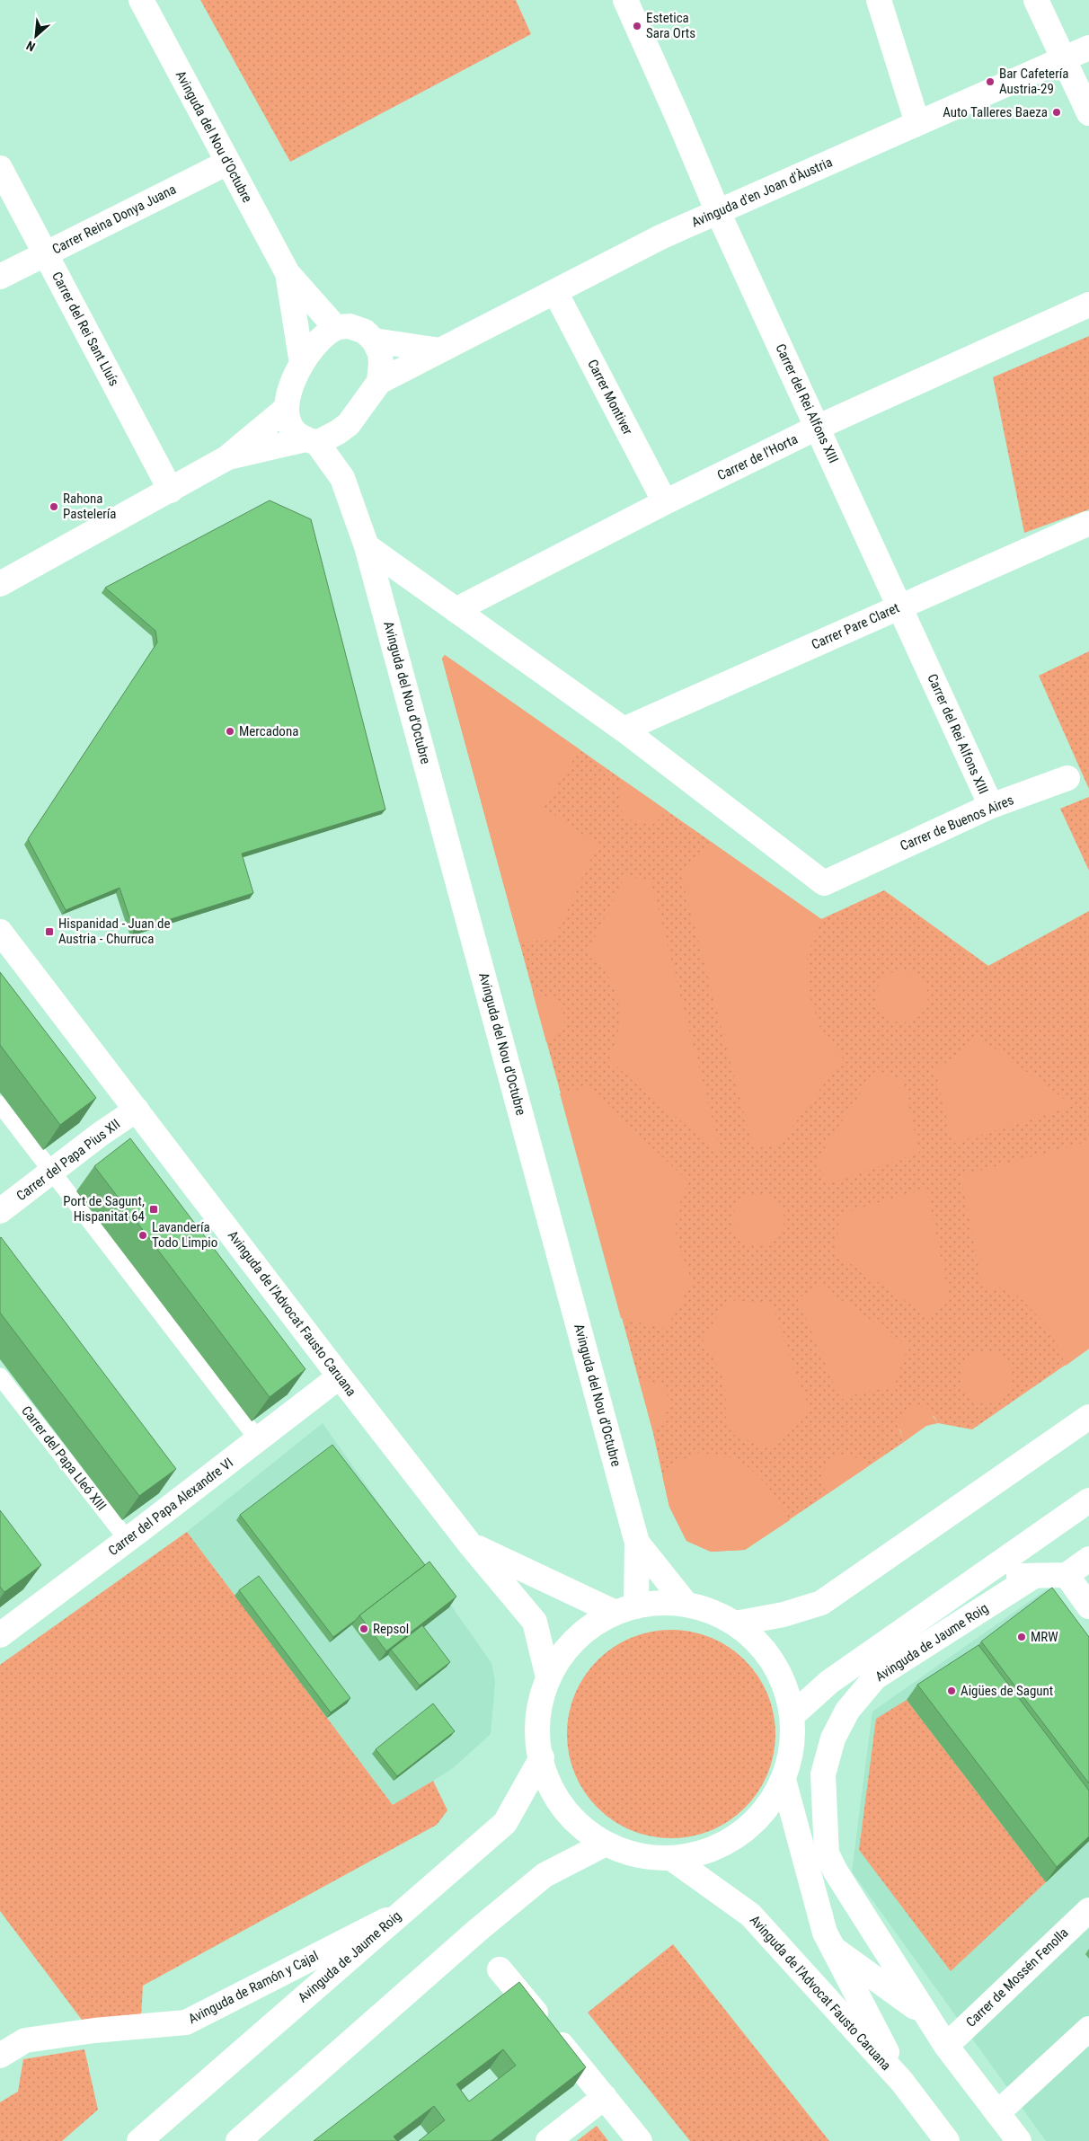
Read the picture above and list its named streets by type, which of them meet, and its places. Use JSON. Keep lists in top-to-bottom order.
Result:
{
  "streets": {
    "street": [
      "Avinguda del Nou d'Octubre",
      "Avinguda d'en Joan d'Àustria",
      "Carrer Reina Donya Juana",
      "Carrer del Rei Sant Lluís",
      "Carrer Montiver",
      "Carrer del Rei Alfons XIII",
      "Carrer de l'Horta",
      "Carrer Pare Claret",
      "Carrer de Buenos Aires",
      "Carrer del Papa Pius XII",
      "Avinguda de l'Advocat Fausto Caruana",
      "Carrer del Papa Alexandre VI",
      "Avinguda de Jaume Roig",
      "Carrer de Mossén Fenolla",
      "Avinguda de Ramón y Cajal"
    ],
    "lane": ["Carrer del Papa Lleó XIII"]
  },
  "crossings": [
    ["Avinguda del Nou d'Octubre", "Avinguda d'en Joan d'Àustria"],
    ["Avinguda del Nou d'Octubre", "Carrer Reina Donya Juana"],
    ["Avinguda del Nou d'Octubre", "Avinguda de l'Advocat Fausto Caruana"],
    ["Avinguda d'en Joan d'Àustria", "Carrer Montiver"],
    ["Avinguda d'en Joan d'Àustria", "Carrer del Rei Alfons XIII"],
    ["Carrer Reina Donya Juana", "Carrer del Rei Sant Lluís"],
    ["Carrer Montiver", "Carrer de l'Horta"],
    ["Carrer del Rei Alfons XIII", "Carrer de l'Horta"],
    ["Carrer del Rei Alfons XIII", "Carrer Pare Claret"],
    ["Carrer del Rei Alfons XIII", "Carrer de Buenos Aires"],
    ["Carrer Pare Claret", "Carrer de Buenos Aires"],
    ["Carrer del Papa Pius XII", "Avinguda de l'Advocat Fausto Caruana"],
    ["Avinguda de l'Advocat Fausto Caruana", "Carrer del Papa Alexandre VI"],
    ["Carrer del Papa Lleó XIII", "Carrer del Papa Alexandre VI"],
    ["Avinguda de Jaume Roig", "Avinguda de Ramón y Cajal"]
  ],
  "places": {
    "other": [
      "Estetica Sara Orts",
      "Bar Cafetería Austria-29",
      "Auto Talleres Baeza",
      "Rahona Pastelería",
      "Mercadona",
      "Lavandería Todo Limpio",
      "Repsol",
      "MRW",
      "Aigües de Sagunt"
    ],
    "transit": ["Hispanidad - Juan de Austria - Churruca", "Port de Sagunt, Hispanitat 64"]
  },
  "north": "bottom left"
}
